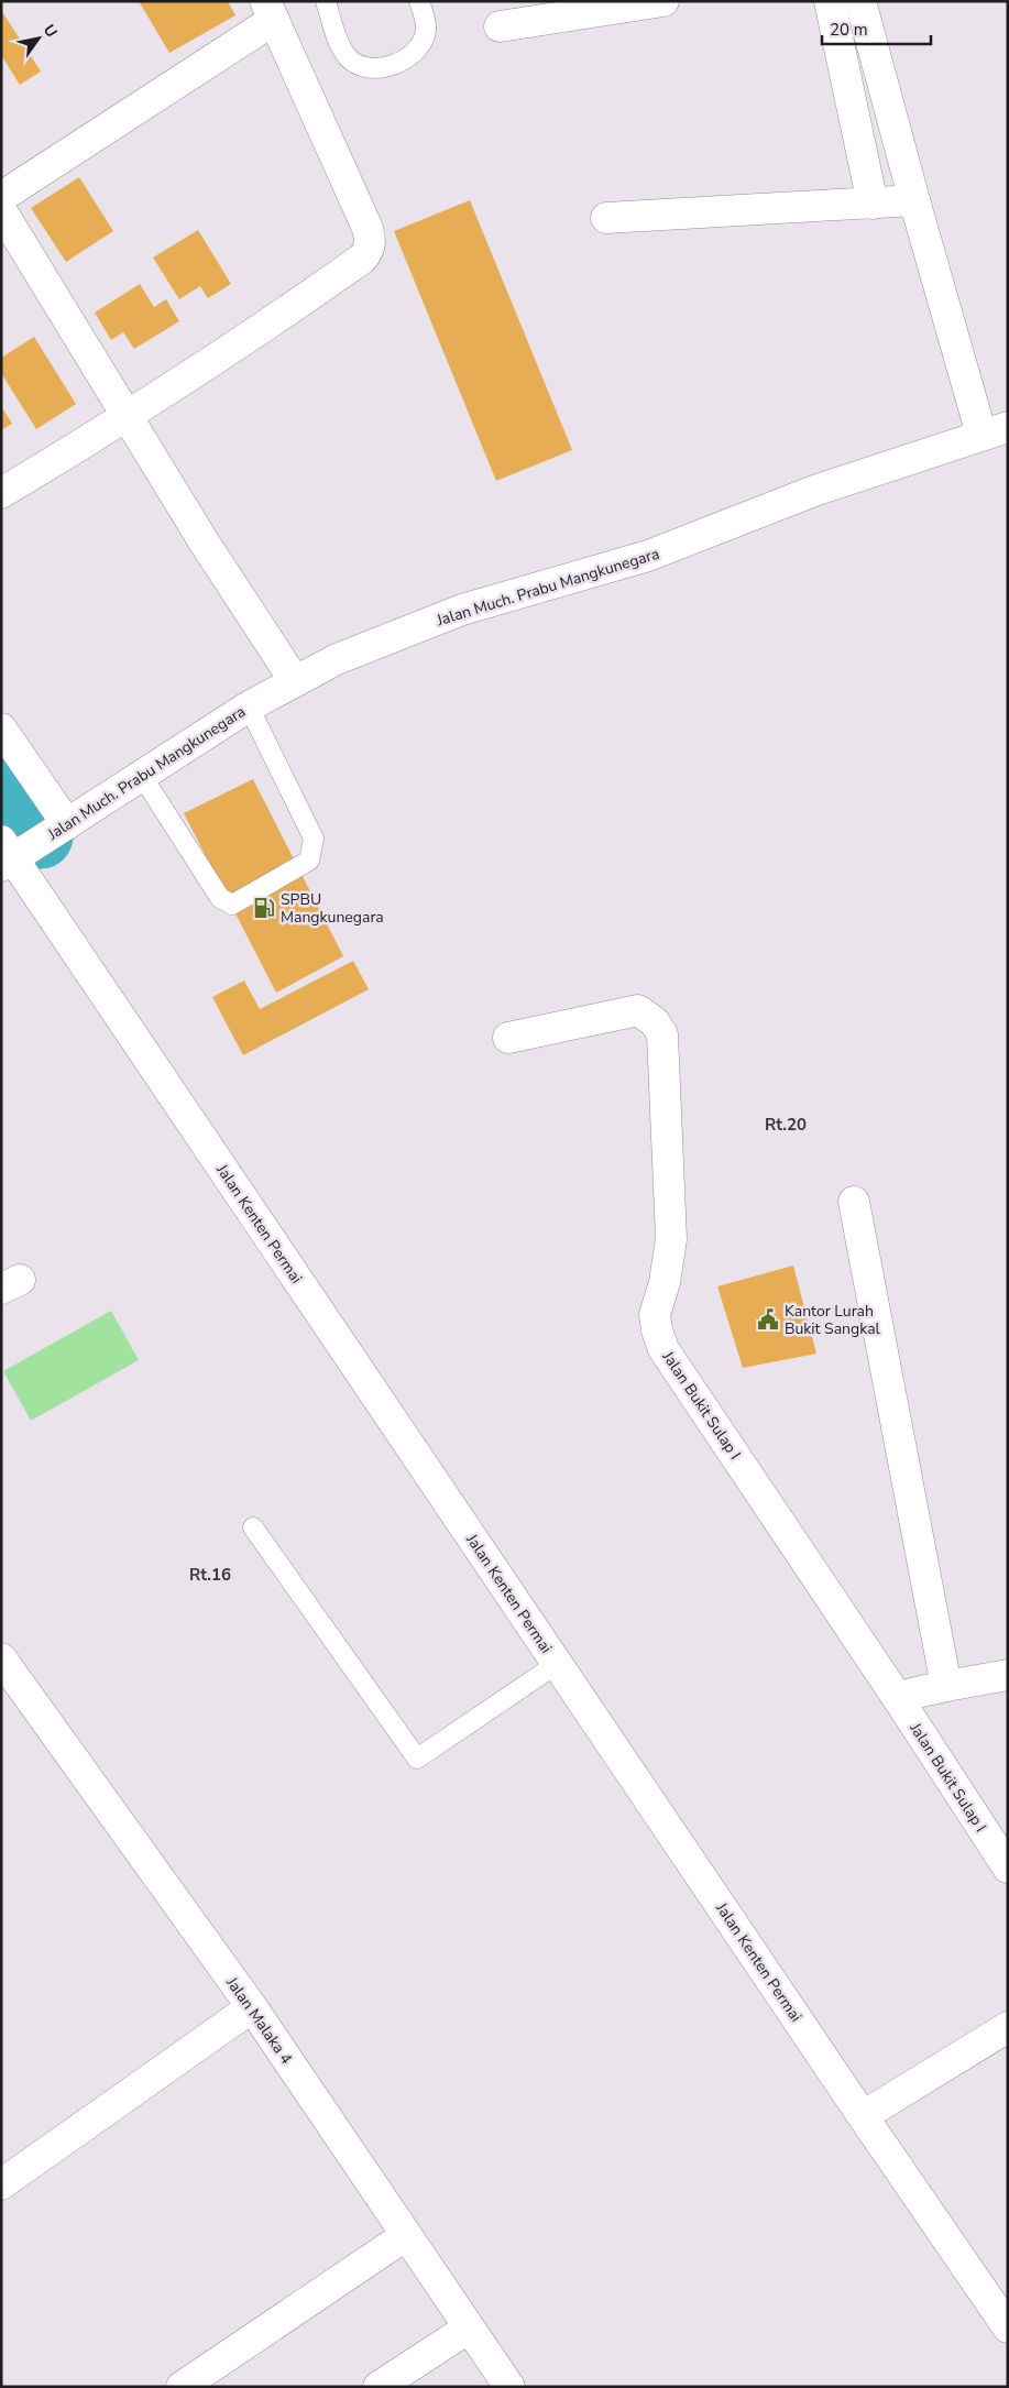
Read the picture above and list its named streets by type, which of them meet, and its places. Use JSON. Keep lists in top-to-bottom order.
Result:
{
  "streets": {
    "street": [
      "Jalan Much. Prabu Mangkunegara",
      "Jalan Kenten Permai",
      "Jalan Bukit Sulap I",
      "Jalan Malaka 4"
    ]
  },
  "crossings": [
    ["Jalan Much. Prabu Mangkunegara", "Jalan Kenten Permai"]
  ],
  "districts": ["Rt.20", "Rt.16"],
  "places": {
    "fuel station": ["SPBU Mangkunegara"],
    "public building": ["Kantor Lurah Bukit Sangkal"]
  },
  "scale_bar": "20 m",
  "north": "top right"
}
